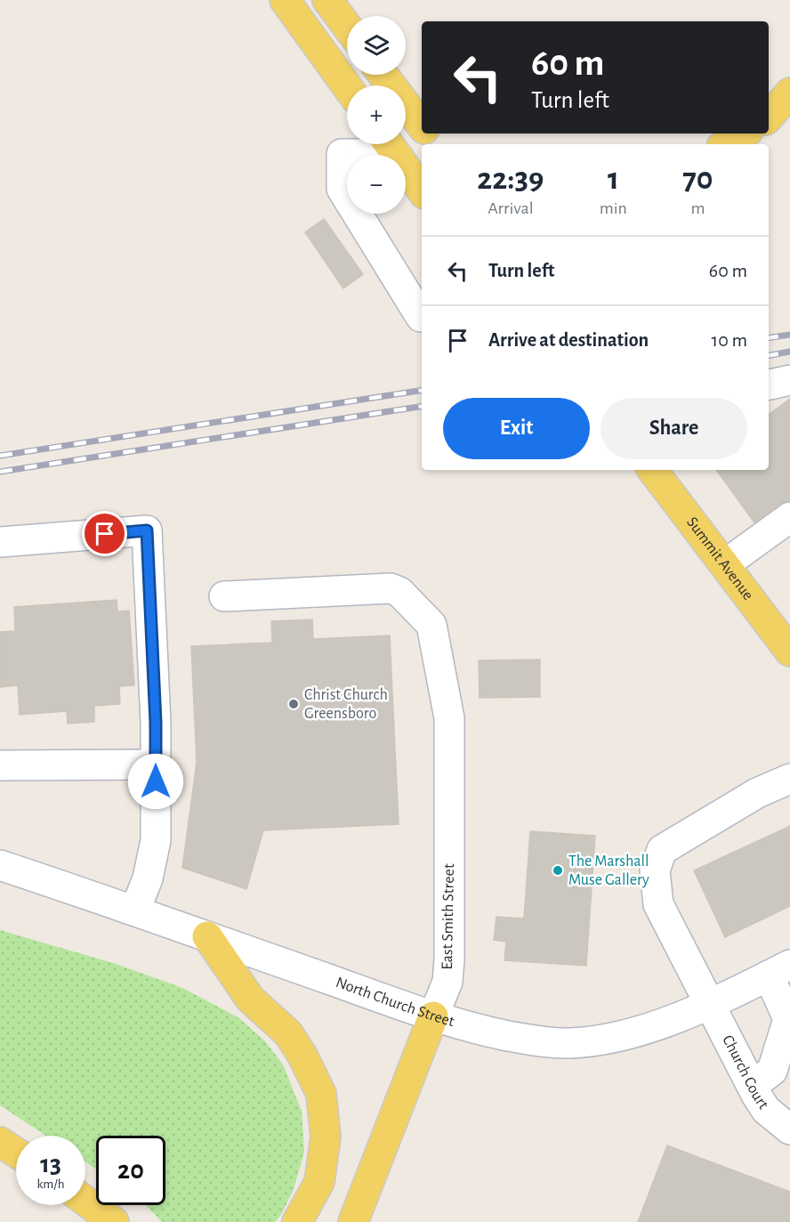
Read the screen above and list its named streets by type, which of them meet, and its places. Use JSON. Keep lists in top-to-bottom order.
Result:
{
  "streets": {
    "main road": ["Summit Avenue", "East Smith Street"],
    "street": ["North Church Street", "Church Court"]
  },
  "crossings": [
    ["East Smith Street", "North Church Street"],
    ["North Church Street", "Church Court"]
  ],
  "places": ["Christ Church Greensboro", "The Marshall Muse Gallery"],
  "page": {
    "map_buttons": ["+", "−"],
    "turn": ["60 m", "Turn left"],
    "eta": [
      "22:39",
      "Arrival",
      "1",
      "min",
      "70",
      "m"
    ],
    "list": [
      {
        "name": "Turn left",
        "value": "60 m"
      },
      {
        "name": "Arrive at destination",
        "value": "10 m"
      }
    ],
    "buttons": ["Exit", "Share"],
    "speed": "13 km/h",
    "limit": "20"
  }
}
